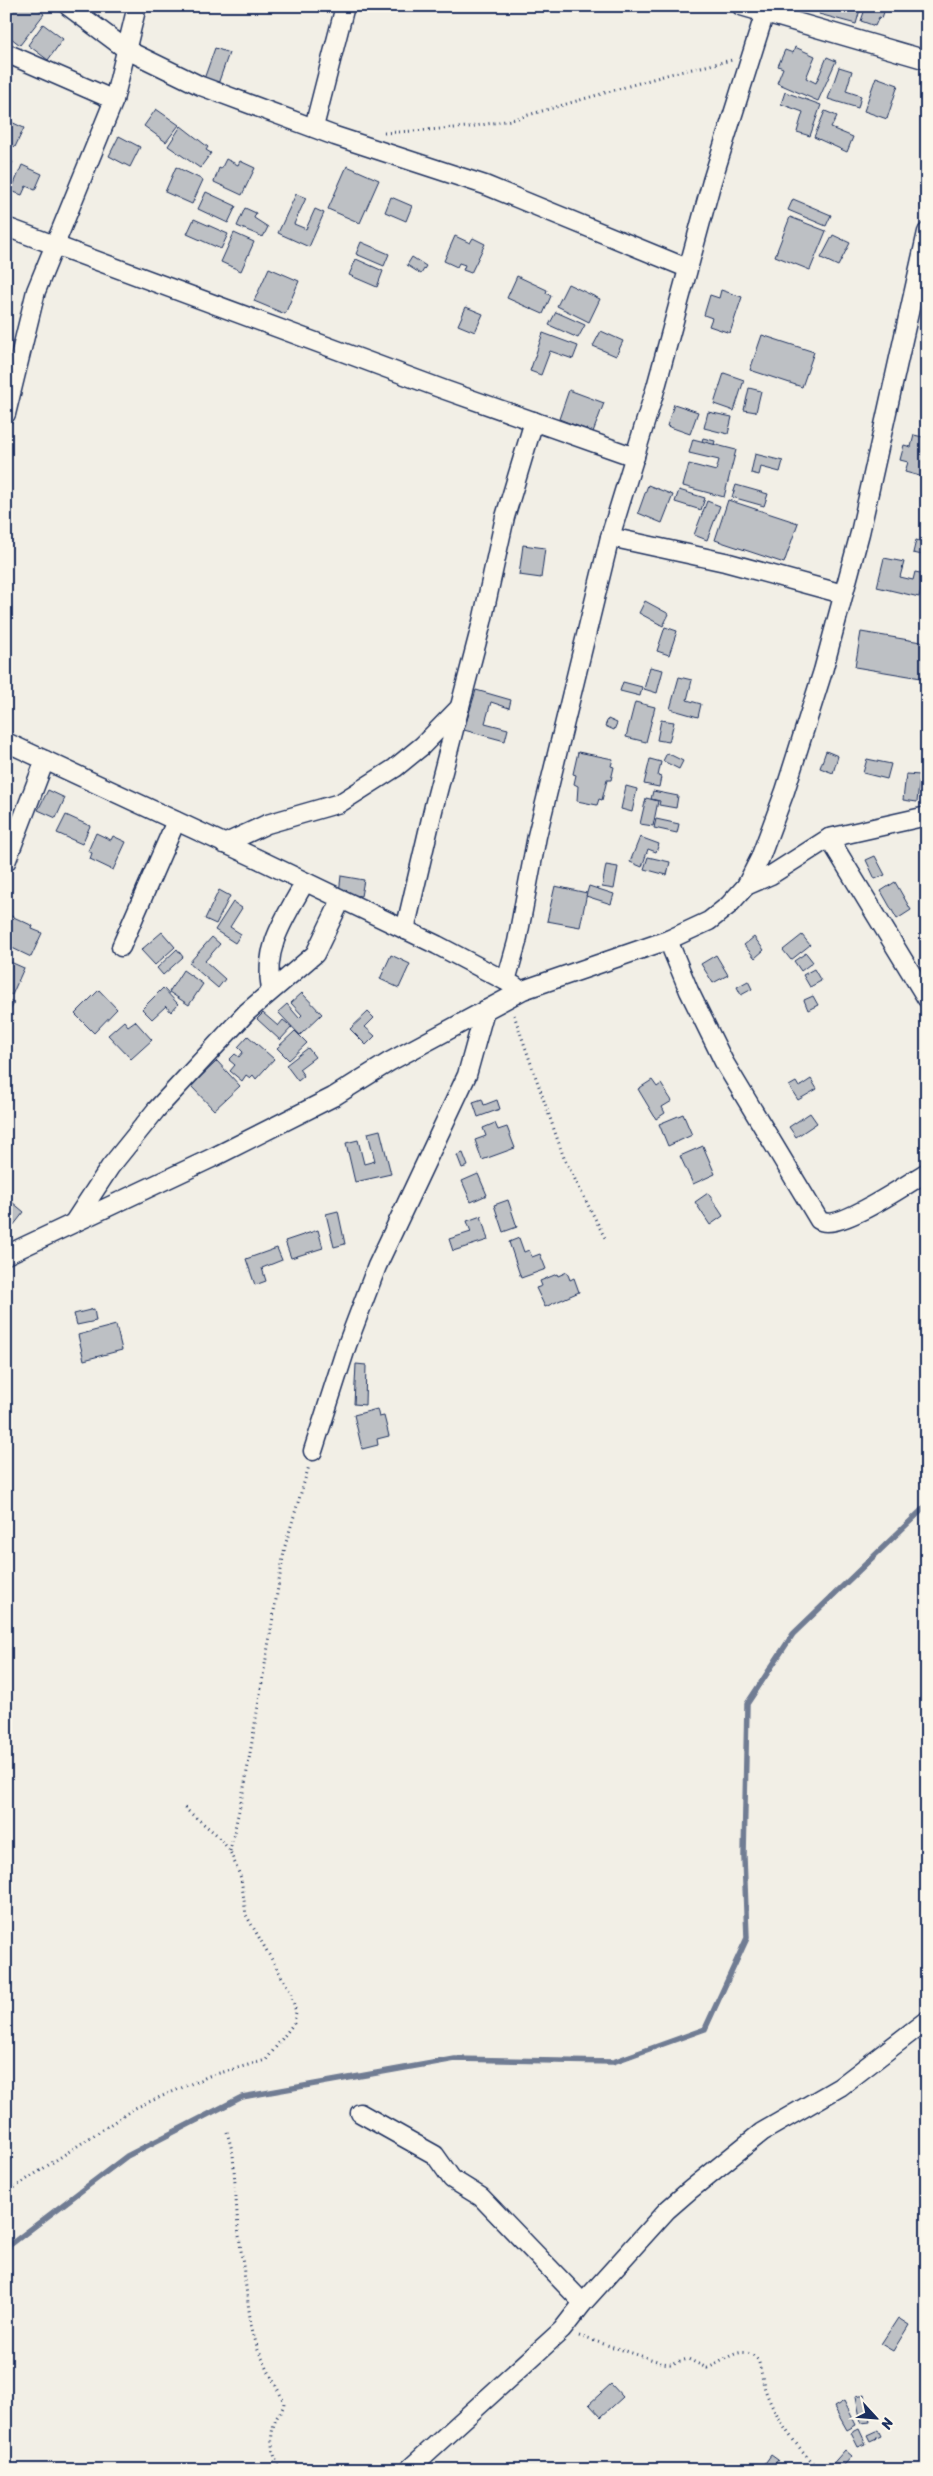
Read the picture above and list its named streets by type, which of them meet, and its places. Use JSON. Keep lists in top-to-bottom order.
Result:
{
  "north": "bottom right"
}
